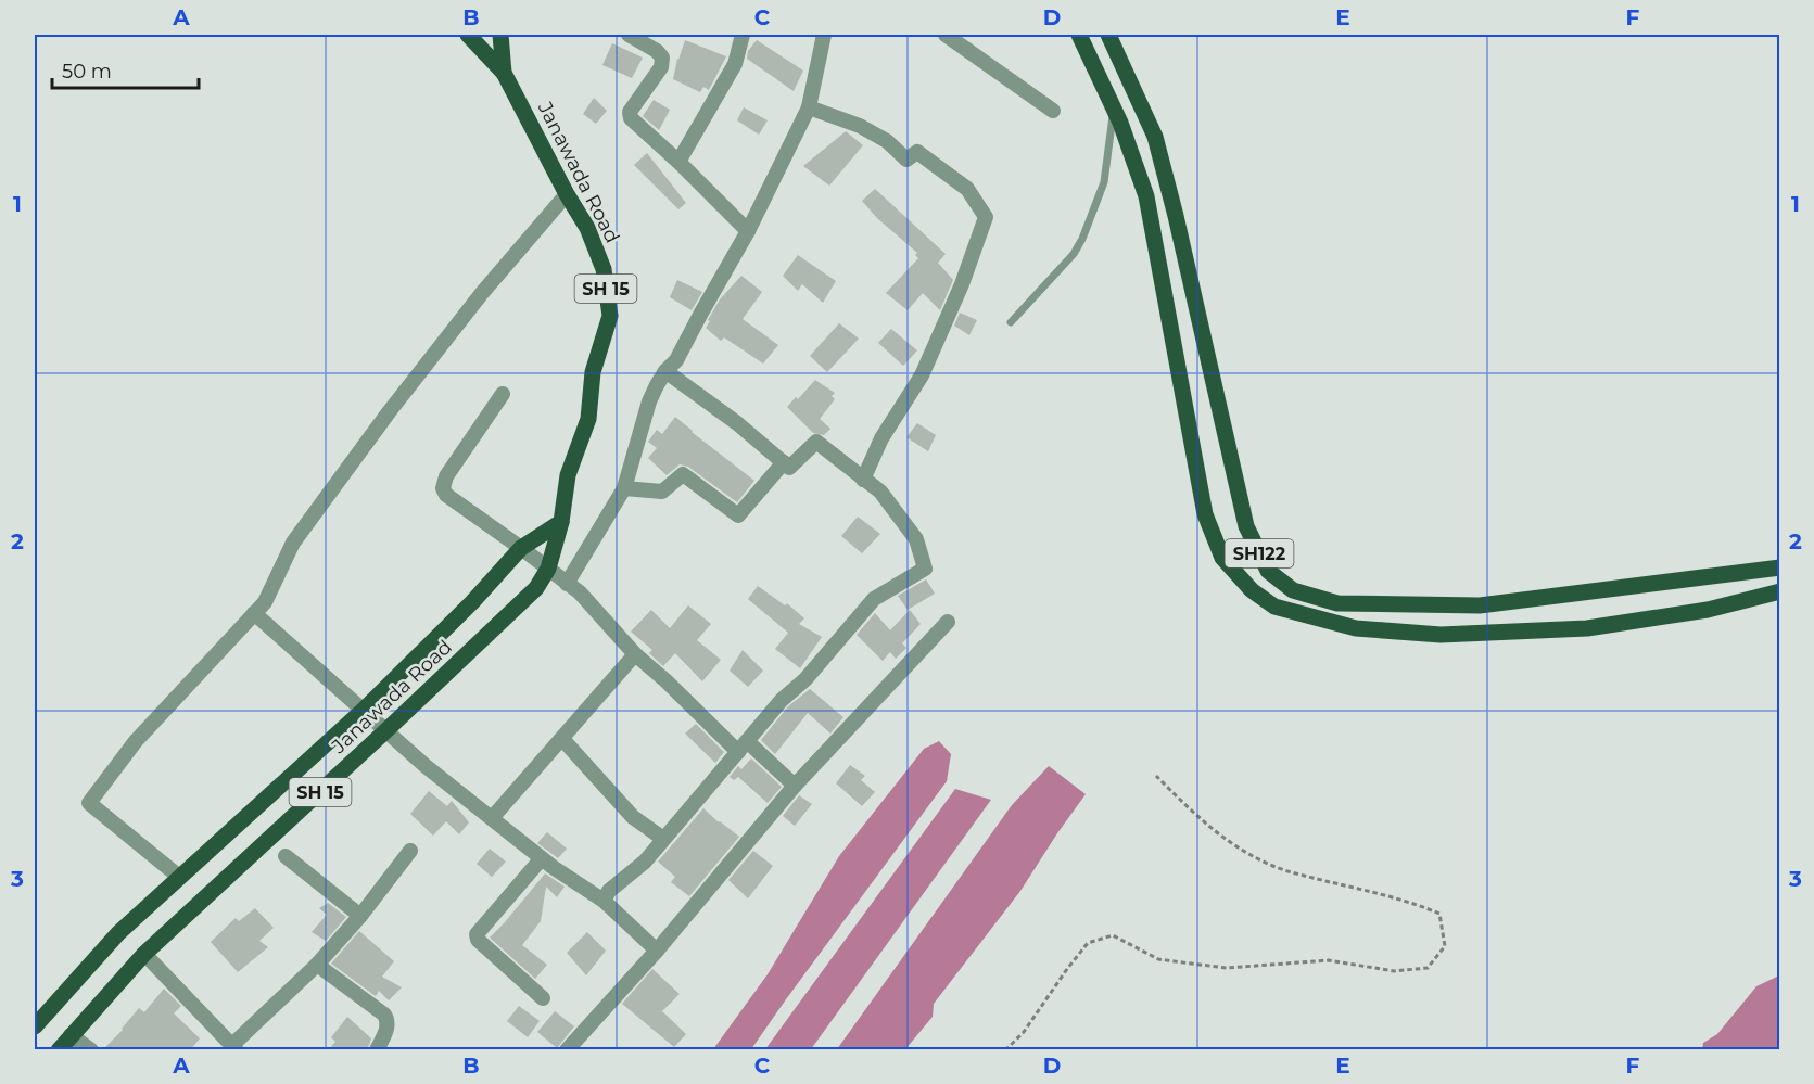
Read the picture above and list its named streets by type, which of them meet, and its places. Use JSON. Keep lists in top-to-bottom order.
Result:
{
  "streets": {
    "main road": ["Janawada Road", "SH 15", "SH122"]
  },
  "scale_bar": "50 m",
  "grid": {
    "columns": [
      "A",
      "B",
      "C",
      "D",
      "E",
      "F"
    ],
    "rows": ["1", "2", "3"]
  }
}
